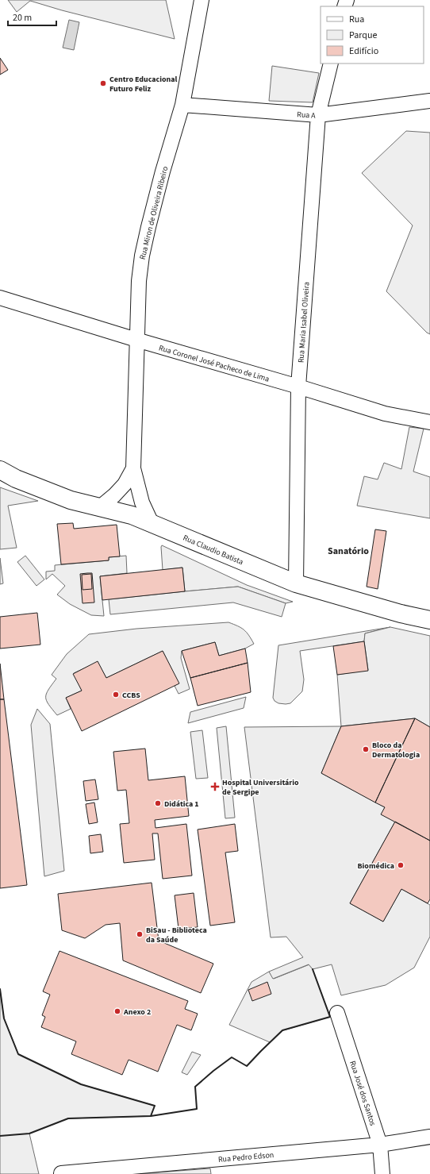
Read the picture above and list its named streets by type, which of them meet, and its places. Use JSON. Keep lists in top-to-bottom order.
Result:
{
  "streets": {
    "main road": ["Rua Claudio Batista"],
    "street": [
      "Rua A",
      "Rua Miron de Oliveira Ribeiro",
      "Rua Maria Isabel Oliveira",
      "Rua Coronel José Pacheco de Lima",
      "Rua José dos Santos",
      "Rua Pedro Edson"
    ]
  },
  "crossings": [
    ["Rua A", "Rua Miron de Oliveira Ribeiro"],
    ["Rua A", "Rua Maria Isabel Oliveira"],
    ["Rua Miron de Oliveira Ribeiro", "Rua Coronel José Pacheco de Lima"],
    ["Rua Miron de Oliveira Ribeiro", "Rua Claudio Batista"],
    ["Rua Maria Isabel Oliveira", "Rua Coronel José Pacheco de Lima"],
    ["Rua Maria Isabel Oliveira", "Rua Claudio Batista"],
    ["Rua José dos Santos", "Rua Pedro Edson"]
  ],
  "districts": ["Sanatório"],
  "places": {
    "other": [
      "Centro Educacional Futuro Feliz",
      "CCBS",
      "Bloco da Dermatologia",
      "Didática 1",
      "Biomédica",
      "BiSau - Biblioteca da Saúde",
      "Anexo 2"
    ],
    "health": ["Hospital Universitário de Sergipe"]
  },
  "legend": ["Rua", "Parque", "Edifício"],
  "scale_bar": "20 m"
}
